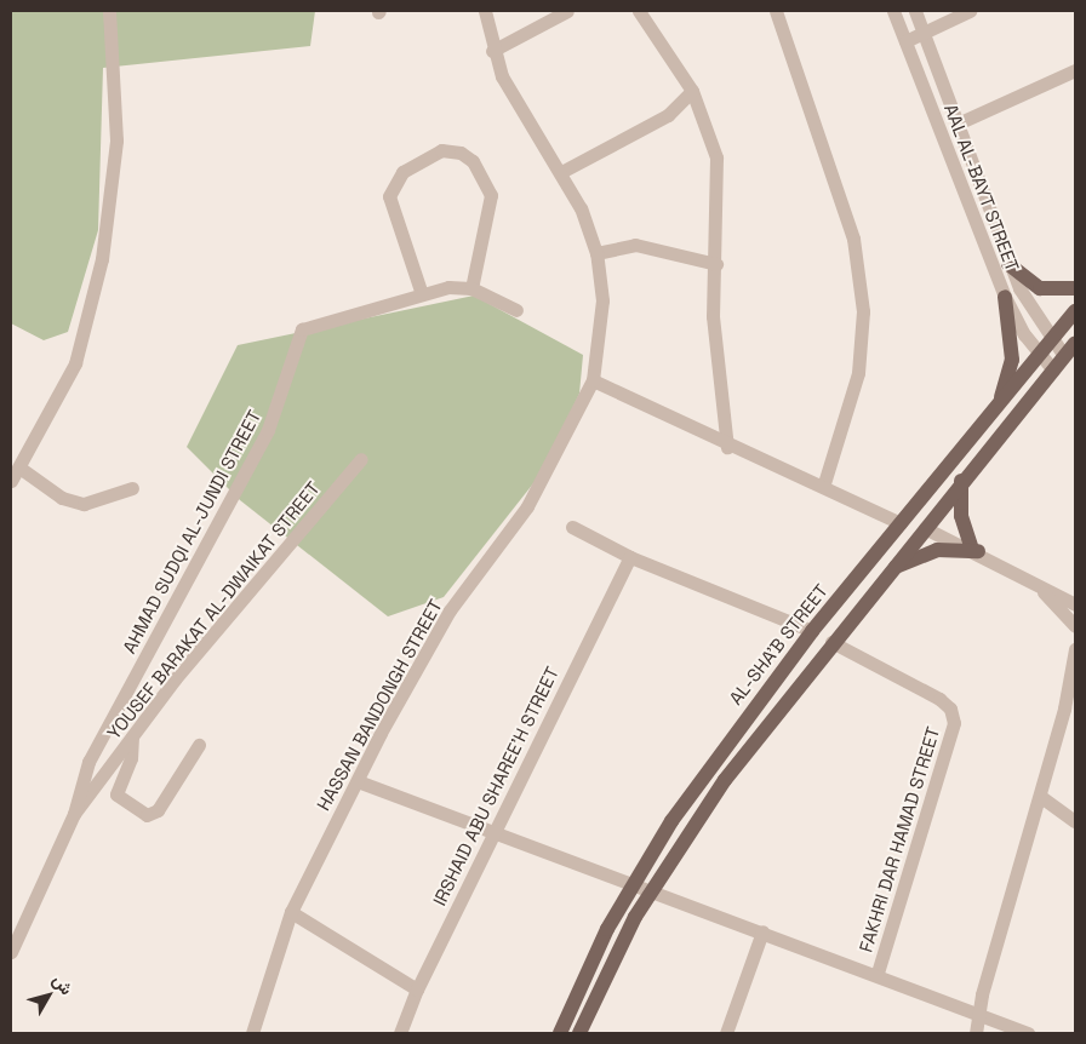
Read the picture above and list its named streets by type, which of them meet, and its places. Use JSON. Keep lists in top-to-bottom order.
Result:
{
  "streets": {
    "main road": ["AL-SHA'B STREET"],
    "street": [
      "AAL AL-BAYT STREET",
      "AHMAD SUDQI AL-JUNDI STREET",
      "YOUSEF BARAKAT AL-DWAIKAT STREET",
      "HASSAN BANDONGH STREET",
      "IRSHAID ABU SHAREE'H STREET",
      "FAKHRI DAR HAMAD STREET"
    ]
  },
  "crossings": [
    ["AAL AL-BAYT STREET", "AL-SHA'B STREET"],
    ["AHMAD SUDQI AL-JUNDI STREET", "YOUSEF BARAKAT AL-DWAIKAT STREET"]
  ],
  "north": "top right"
}
